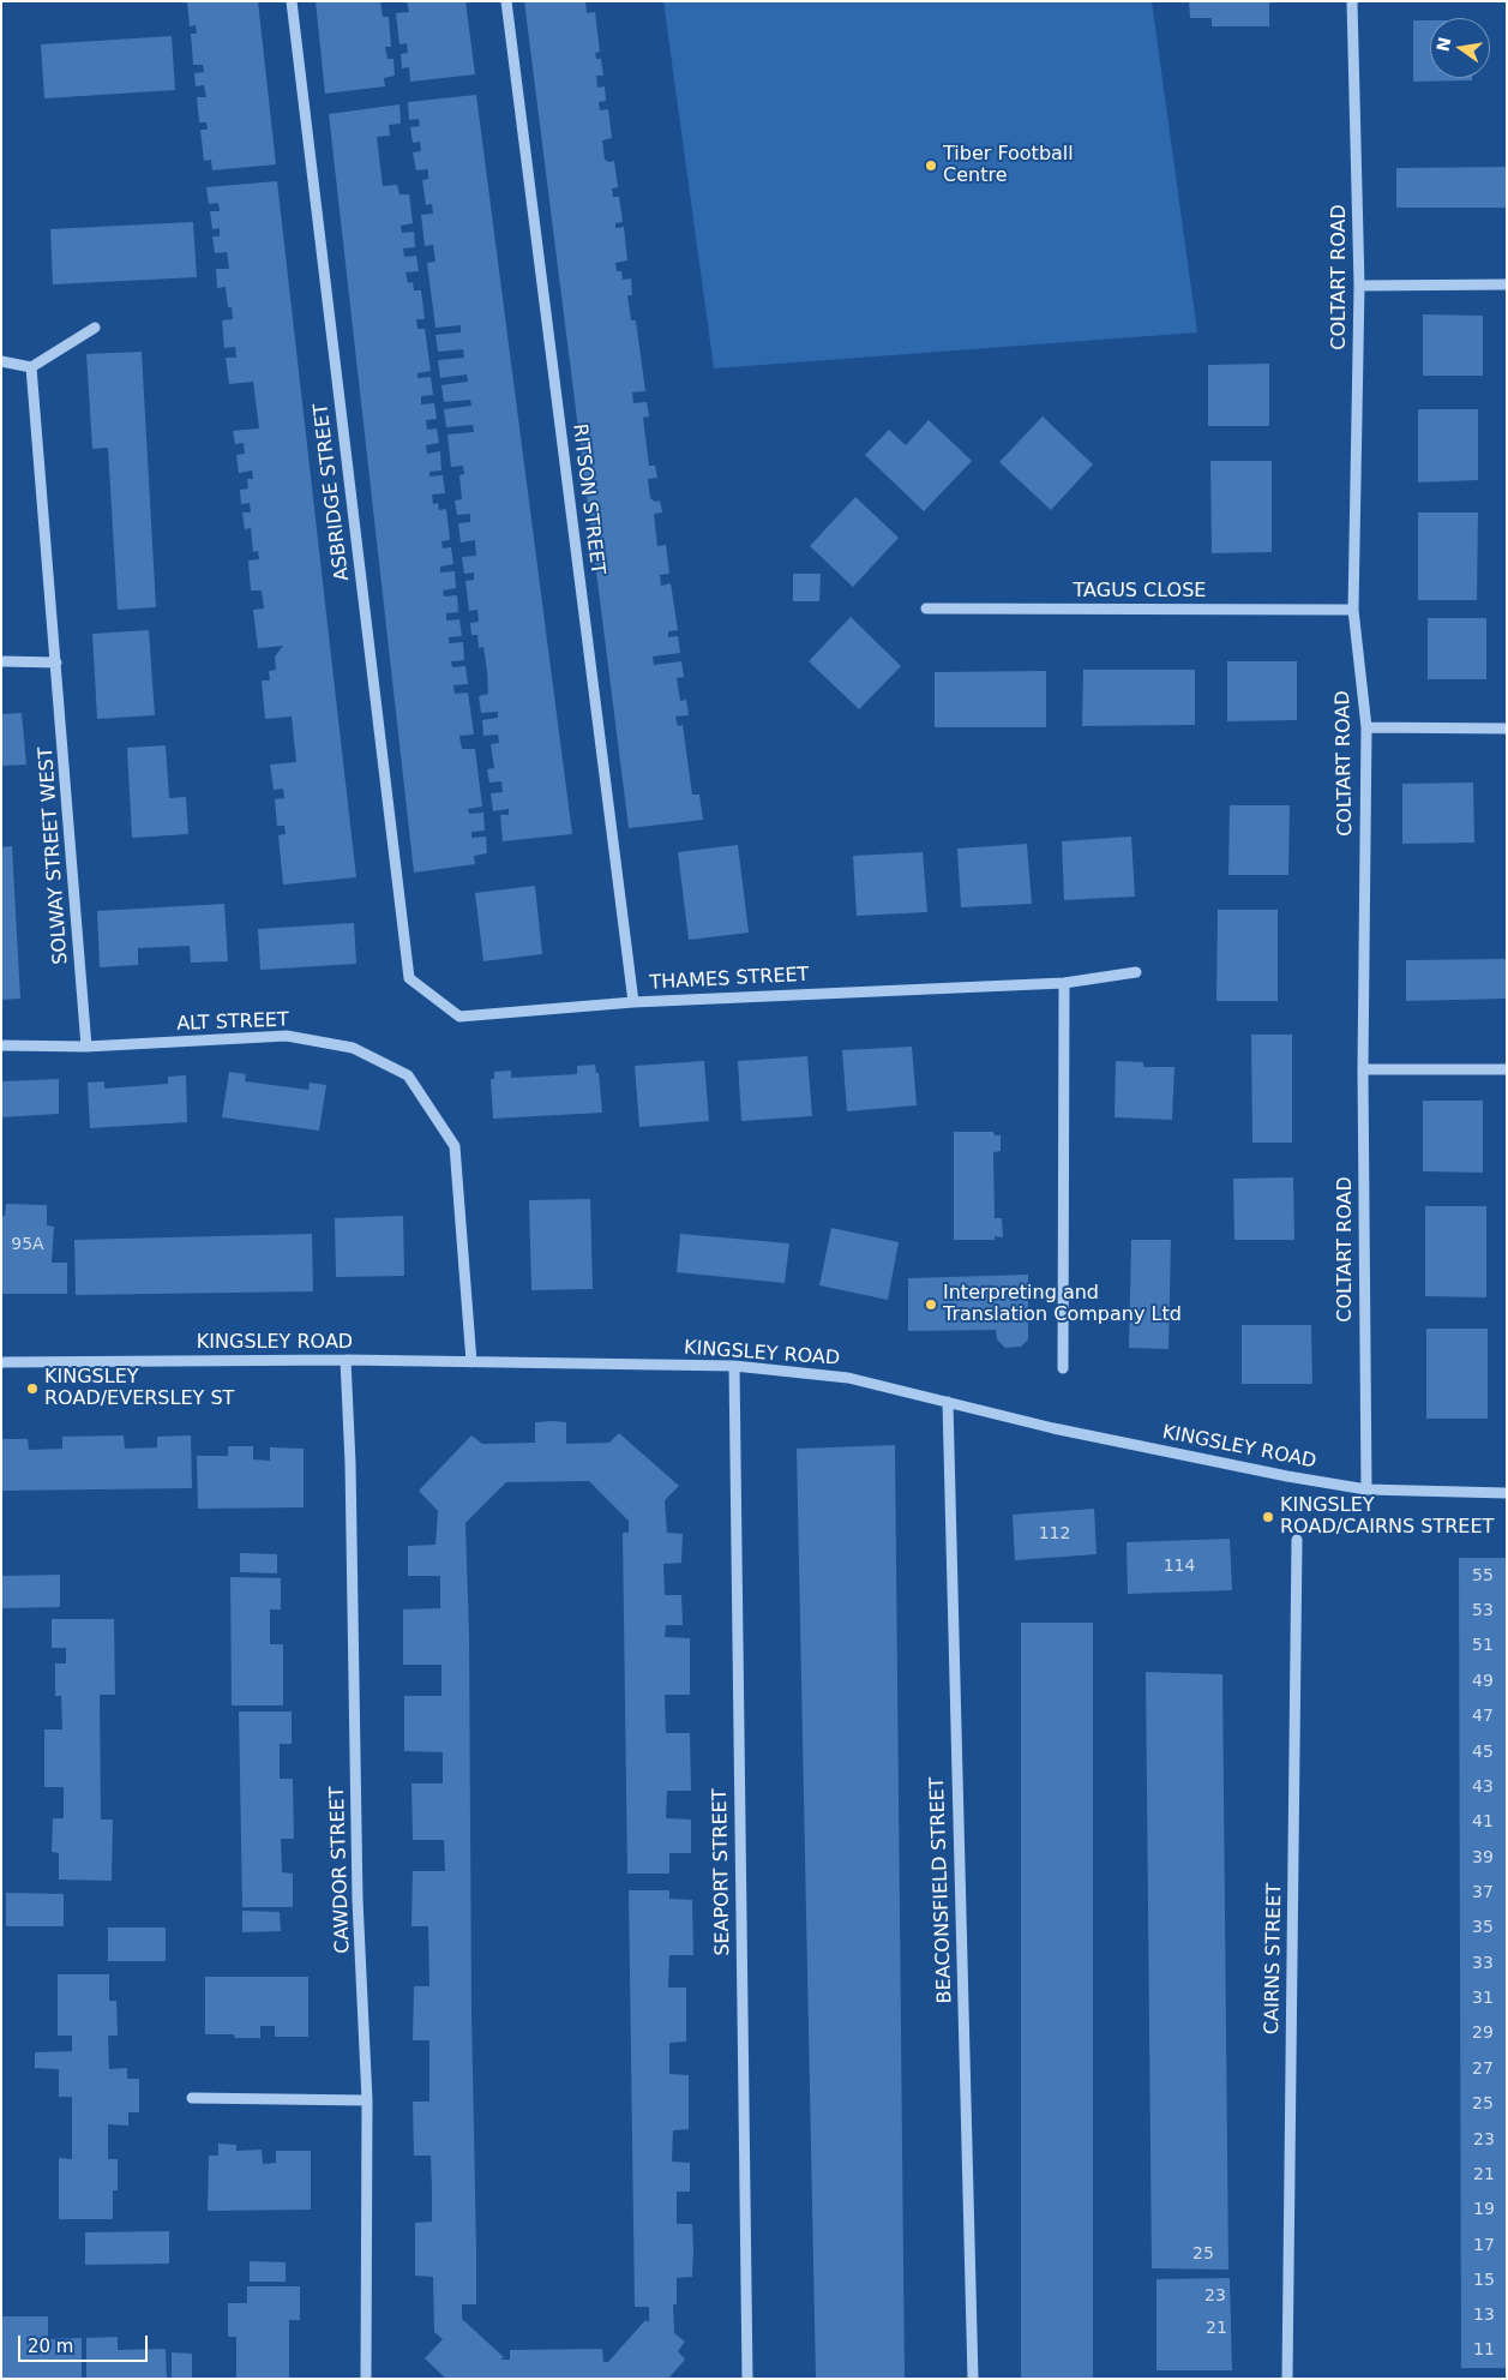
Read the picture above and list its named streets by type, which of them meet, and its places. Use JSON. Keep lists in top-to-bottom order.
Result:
{
  "streets": {
    "street": [
      "COLTART ROAD",
      "ASBRIDGE STREET",
      "RITSON STREET",
      "TAGUS CLOSE",
      "SOLWAY STREET WEST",
      "THAMES STREET",
      "ALT STREET",
      "KINGSLEY ROAD",
      "CAWDOR STREET",
      "SEAPORT STREET",
      "BEACONSFIELD STREET",
      "CAIRNS STREET"
    ]
  },
  "crossings": [
    ["COLTART ROAD", "TAGUS CLOSE"],
    ["COLTART ROAD", "KINGSLEY ROAD"],
    ["ASBRIDGE STREET", "THAMES STREET"],
    ["RITSON STREET", "THAMES STREET"],
    ["SOLWAY STREET WEST", "ALT STREET"],
    ["ALT STREET", "KINGSLEY ROAD"],
    ["KINGSLEY ROAD", "CAWDOR STREET"],
    ["KINGSLEY ROAD", "SEAPORT STREET"],
    ["KINGSLEY ROAD", "BEACONSFIELD STREET"]
  ],
  "places": [
    "Tiber Football Centre",
    "Interpreting and Translation Company Ltd",
    "KINGSLEY ROAD/EVERSLEY ST",
    "KINGSLEY ROAD/CAIRNS STREET"
  ],
  "house_numbers": [
    "95A",
    "112",
    "114",
    "55",
    "53",
    "51",
    "49",
    "47",
    "45",
    "43",
    "41",
    "39",
    "37",
    "35",
    "33",
    "31",
    "29",
    "27",
    "25",
    "23",
    "21",
    "19",
    "17",
    "25",
    "15",
    "23",
    "13",
    "21",
    "11"
  ],
  "scale_bar": "20 m",
  "north": "left"
}
